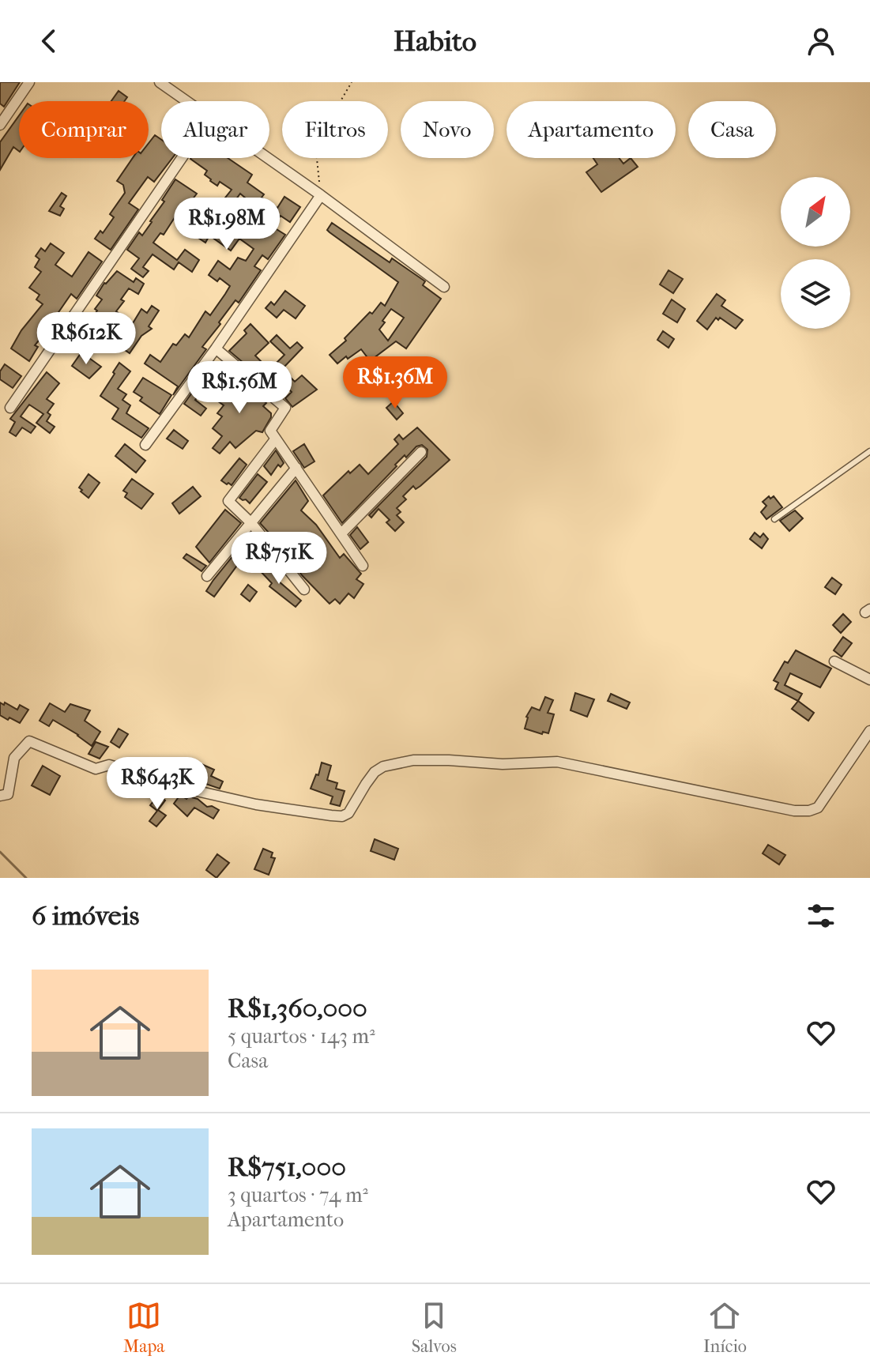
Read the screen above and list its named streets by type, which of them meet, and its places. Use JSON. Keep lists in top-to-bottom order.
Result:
{
  "north": "top right",
  "page": {
    "header": "Habito",
    "chip": [
      "Comprar",
      "Alugar",
      "Filtros",
      "Novo",
      "Apartamento",
      "Casa"
    ],
    "price": [
      "R$1.98M",
      "R$612K",
      "R$1.36M",
      "R$1.56M",
      "R$751K",
      "R$643K"
    ],
    "heading": "6 imóveis",
    "list": [
      {
        "name": "R$1,360,000",
        "note": "5 quartos · 143 m² · Casa"
      },
      {
        "name": "R$751,000",
        "note": "3 quartos · 74 m² · Apartamento"
      }
    ],
    "tabs": ["Mapa", "Salvos", "Início"]
  }
}
